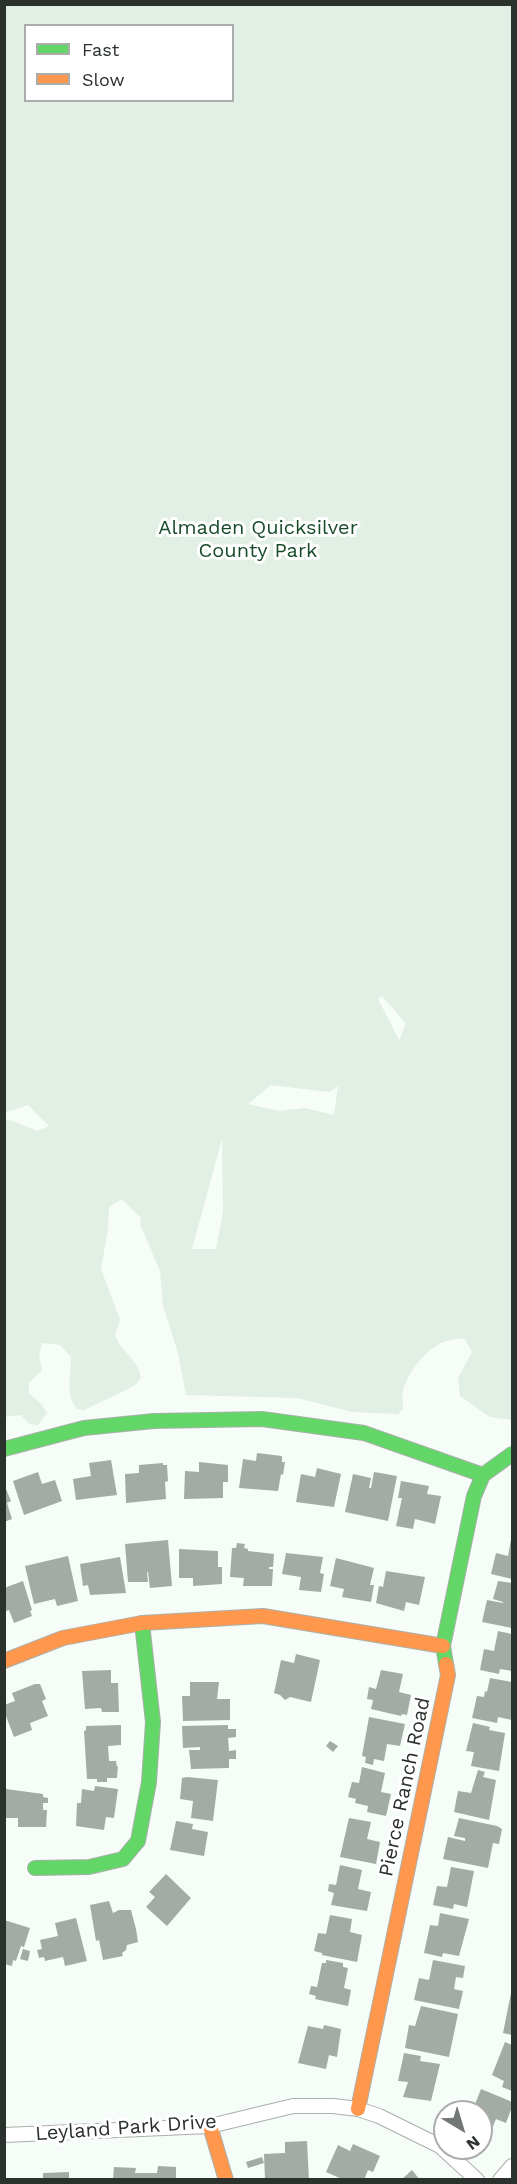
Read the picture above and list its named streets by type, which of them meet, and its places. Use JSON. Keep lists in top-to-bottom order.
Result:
{
  "streets": {
    "street": ["Pierce Ranch Road", "Leyland Park Drive"]
  },
  "crossings": [
    ["Pierce Ranch Road", "Leyland Park Drive"]
  ],
  "parks": ["Almaden Quicksilver County Park"],
  "legend": ["Fast", "Slow"],
  "north": "bottom right"
}
